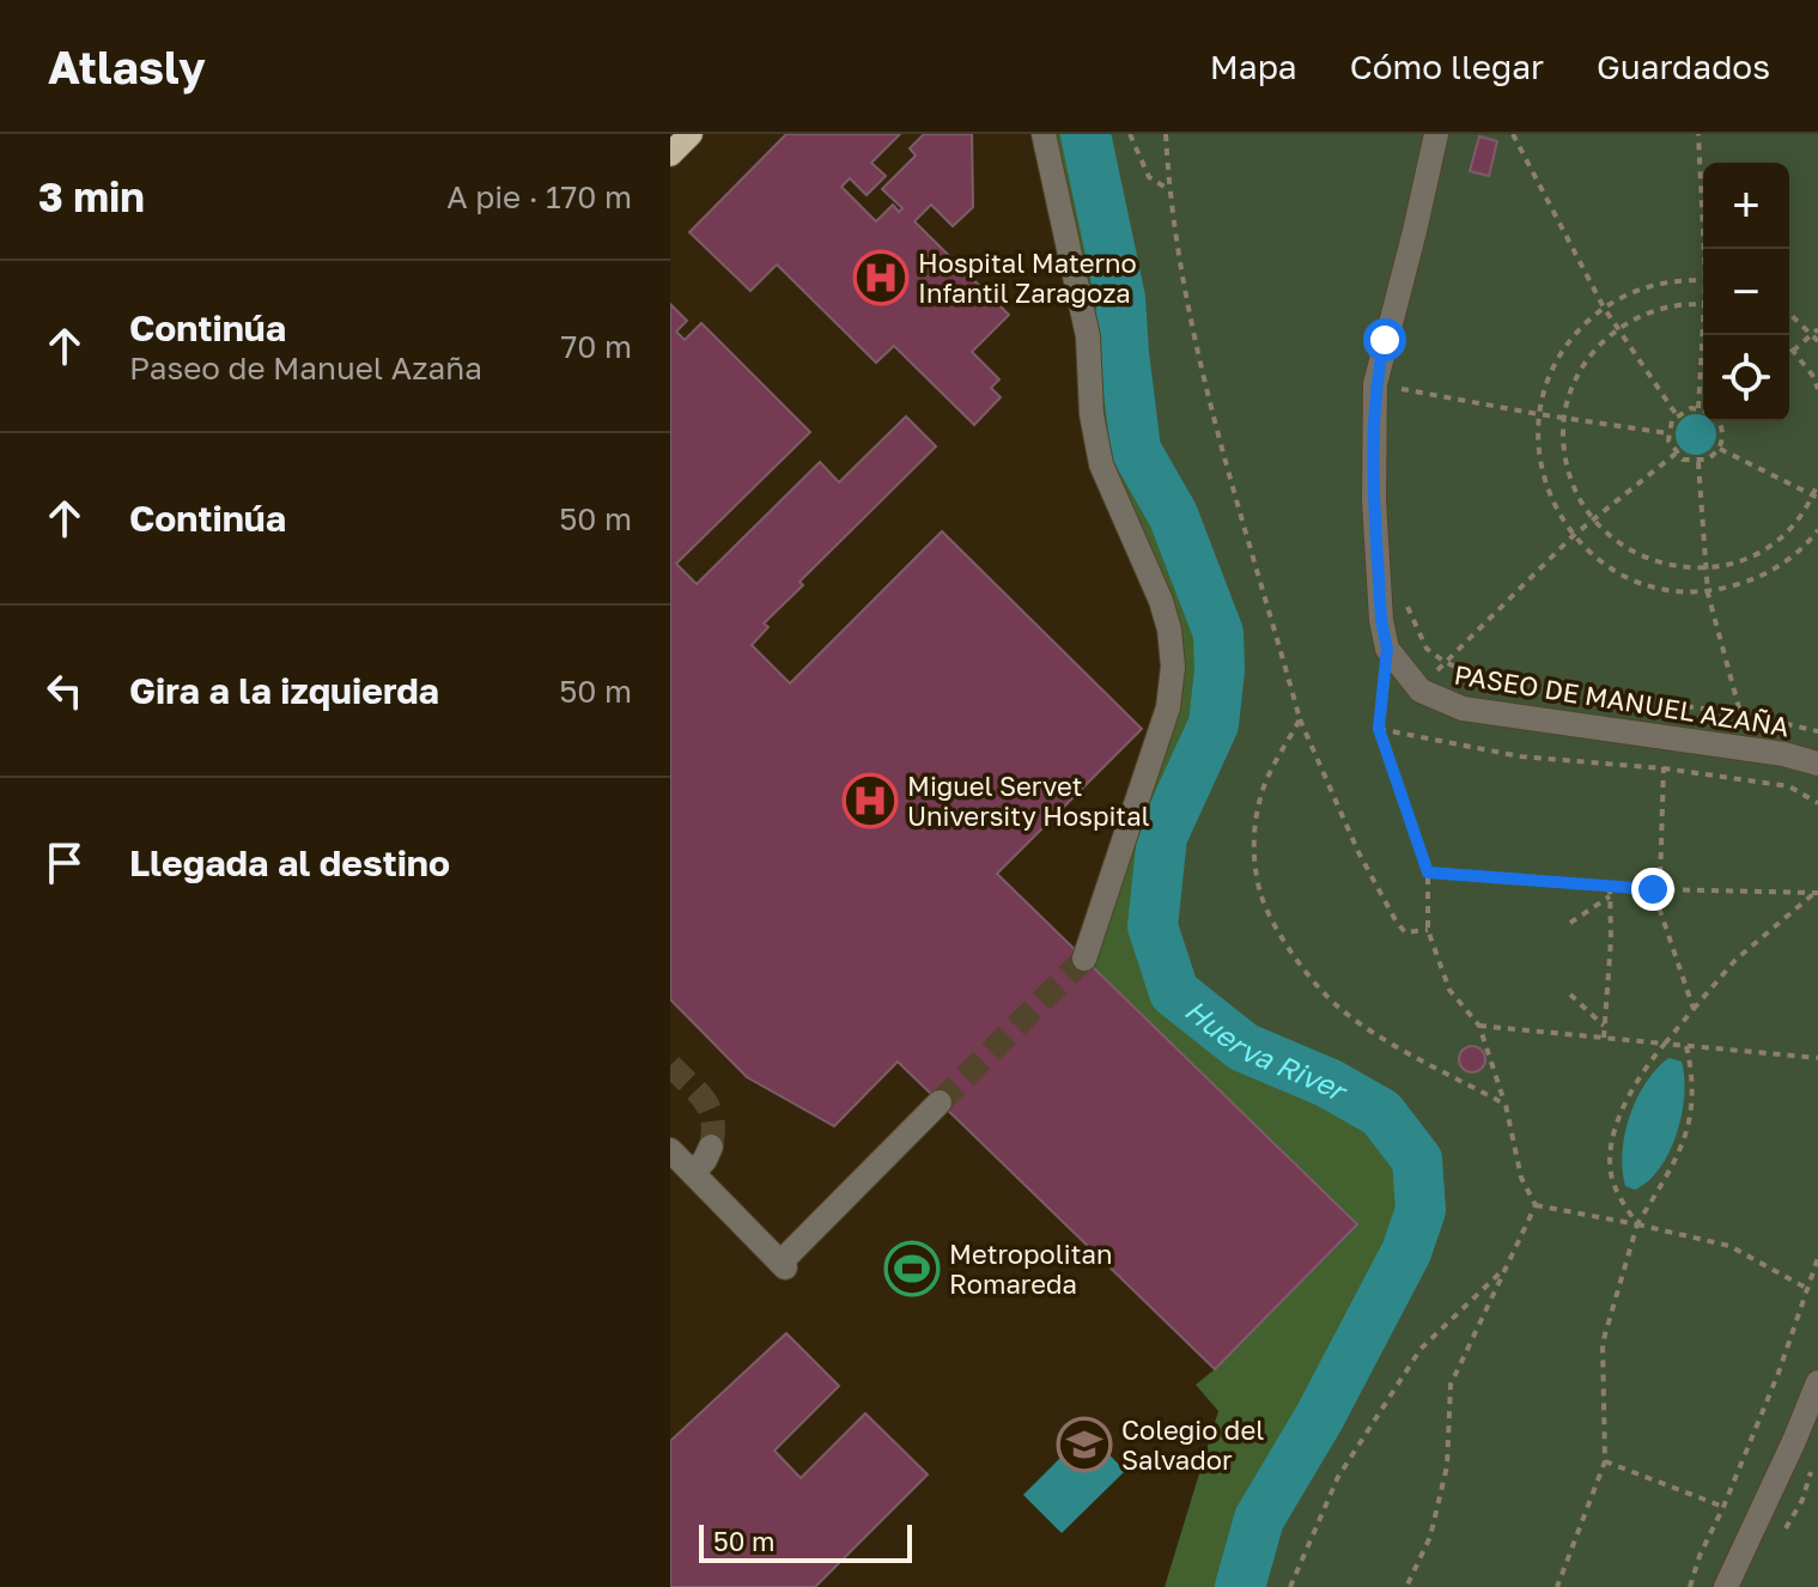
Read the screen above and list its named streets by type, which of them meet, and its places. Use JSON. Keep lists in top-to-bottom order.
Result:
{
  "streets": {
    "street": ["PASEO DE MANUEL AZAÑA"]
  },
  "water": ["Huerva River"],
  "places": {
    "hospital": ["Hospital Materno Infantil Zaragoza", "Miguel Servet University Hospital"],
    "sports": ["Metropolitan Romareda"],
    "school or university": ["Colegio del Salvador"]
  },
  "scale_bar": "50 m",
  "page": {
    "header": "Atlasly",
    "nav": ["Mapa", "Cómo llegar", "Guardados"],
    "heading": ["3 min", "A pie · 170 m"],
    "map_buttons": ["+", "−"],
    "list": [
      ["Continúa", "Paseo de Manuel Azaña", "70 m"],
      ["Continúa", "50 m"],
      ["Gira a la izquierda", "50 m"],
      "Llegada al destino"
    ],
    "scale": "50 m"
  }
}
